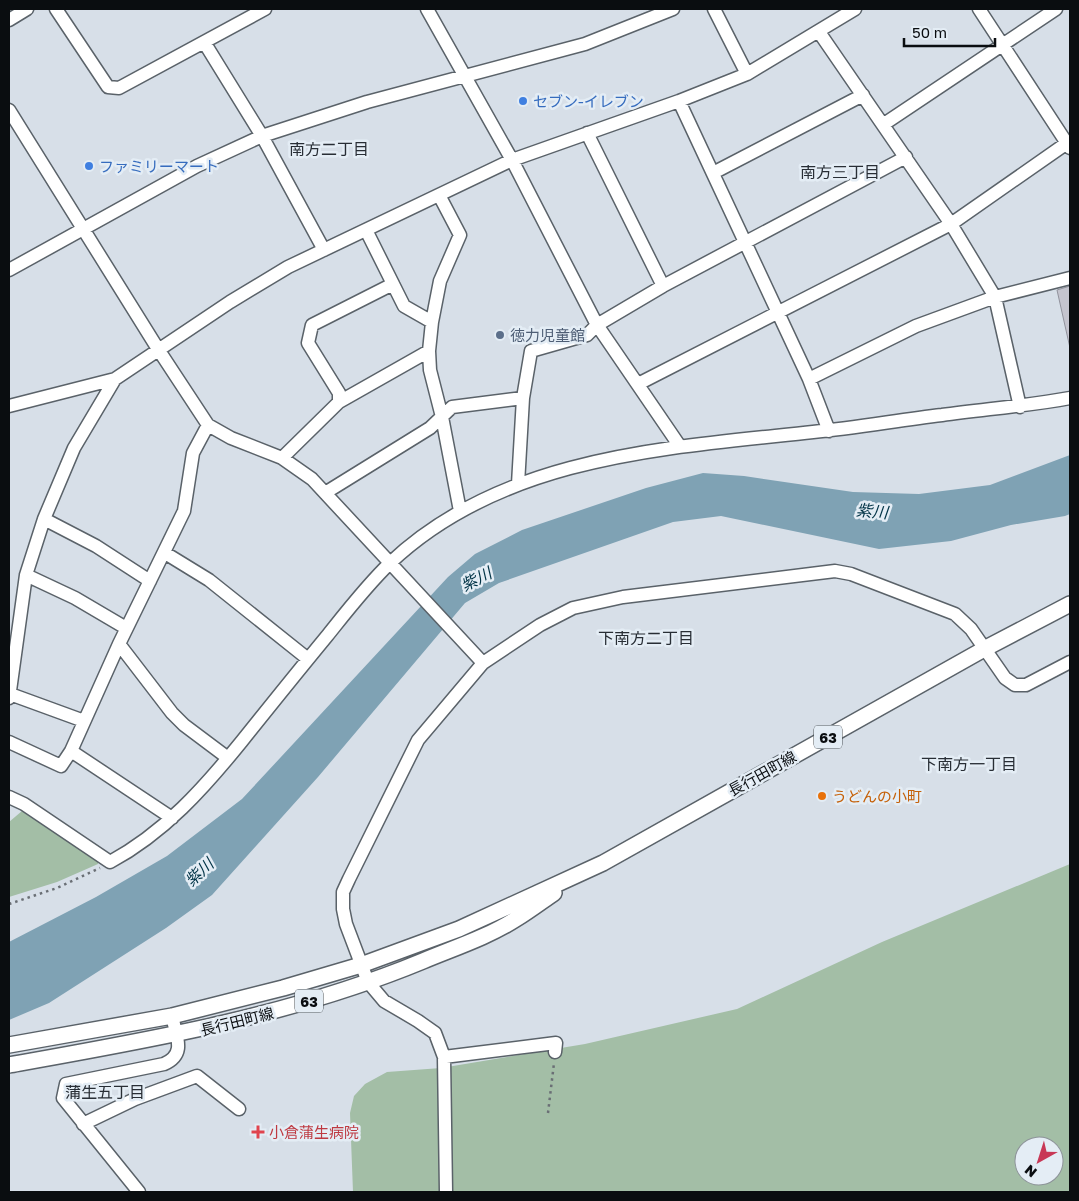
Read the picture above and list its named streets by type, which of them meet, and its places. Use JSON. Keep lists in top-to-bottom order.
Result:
{
  "streets": {
    "main road": ["63", "長行田町線"]
  },
  "districts": [
    "南方二丁目",
    "南方三丁目",
    "下南方二丁目",
    "下南方一丁目",
    "蒲生五丁目"
  ],
  "water": ["紫川"],
  "places": {
    "other": [
      "セブン-イレブン",
      "ファミリーマート",
      "徳力児童館",
      "うどんの小町"
    ],
    "health": ["小倉蒲生病院"]
  },
  "scale_bar": "50 m",
  "north": "bottom left"
}
